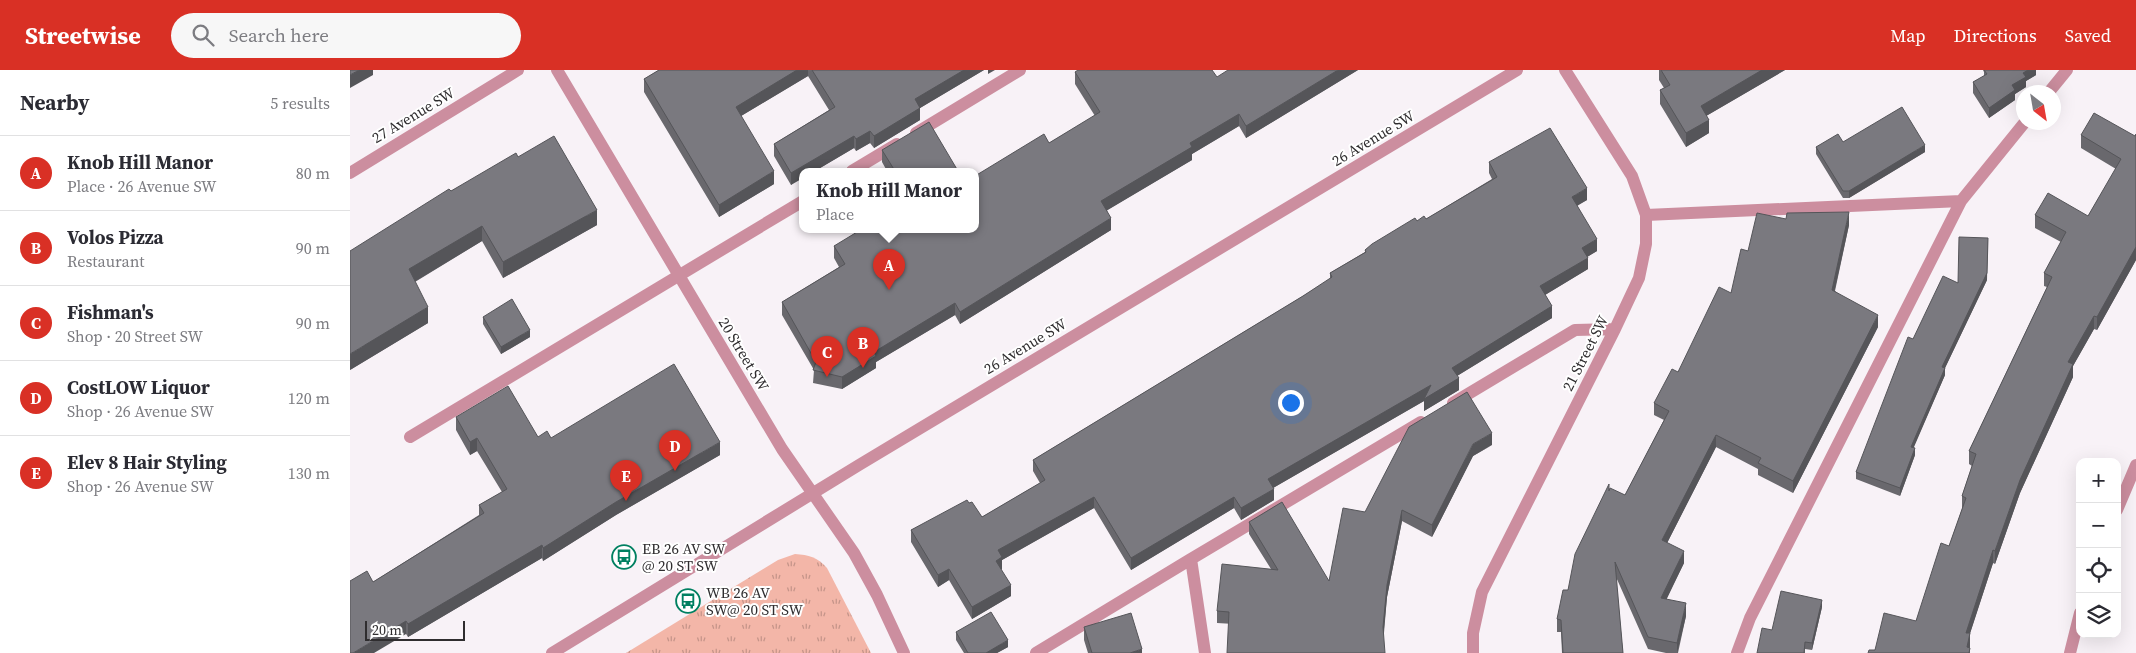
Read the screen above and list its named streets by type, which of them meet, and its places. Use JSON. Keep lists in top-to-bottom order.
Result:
{
  "streets": {
    "street": [
      "27 Avenue SW",
      "26 Avenue SW",
      "21 Street SW",
      "20 Street SW"
    ]
  },
  "crossings": [
    ["26 Avenue SW", "20 Street SW"]
  ],
  "places": {
    "bus stop": ["EB 26 AV SW @ 20 ST SW", "WB 26 AV SW@ 20 ST SW"]
  },
  "scale_bar": "20 m",
  "north": "bottom right",
  "page": {
    "header": "Streetwise",
    "search": "Search here",
    "nav": ["Map", "Directions", "Saved"],
    "heading": ["Nearby", "5 results"],
    "list": [
      {
        "mark": "A",
        "name": "Knob Hill Manor",
        "note": "Place · 26 Avenue SW",
        "value": "80 m"
      },
      {
        "mark": "B",
        "name": "Volos Pizza",
        "note": "Restaurant",
        "value": "90 m"
      },
      {
        "mark": "C",
        "name": "Fishman's",
        "note": "Shop · 20 Street SW",
        "value": "90 m"
      },
      {
        "mark": "D",
        "name": "CostLOW Liquor",
        "note": "Shop · 26 Avenue SW",
        "value": "120 m"
      },
      {
        "mark": "E",
        "name": "Elev 8 Hair Styling",
        "note": "Shop · 26 Avenue SW",
        "value": "130 m"
      }
    ],
    "popup": ["Knob Hill Manor", "Place"],
    "pins": [
      "A",
      "B",
      "C",
      "D",
      "E"
    ],
    "map_buttons": ["+", "−"],
    "scale": "20 m"
  }
}
